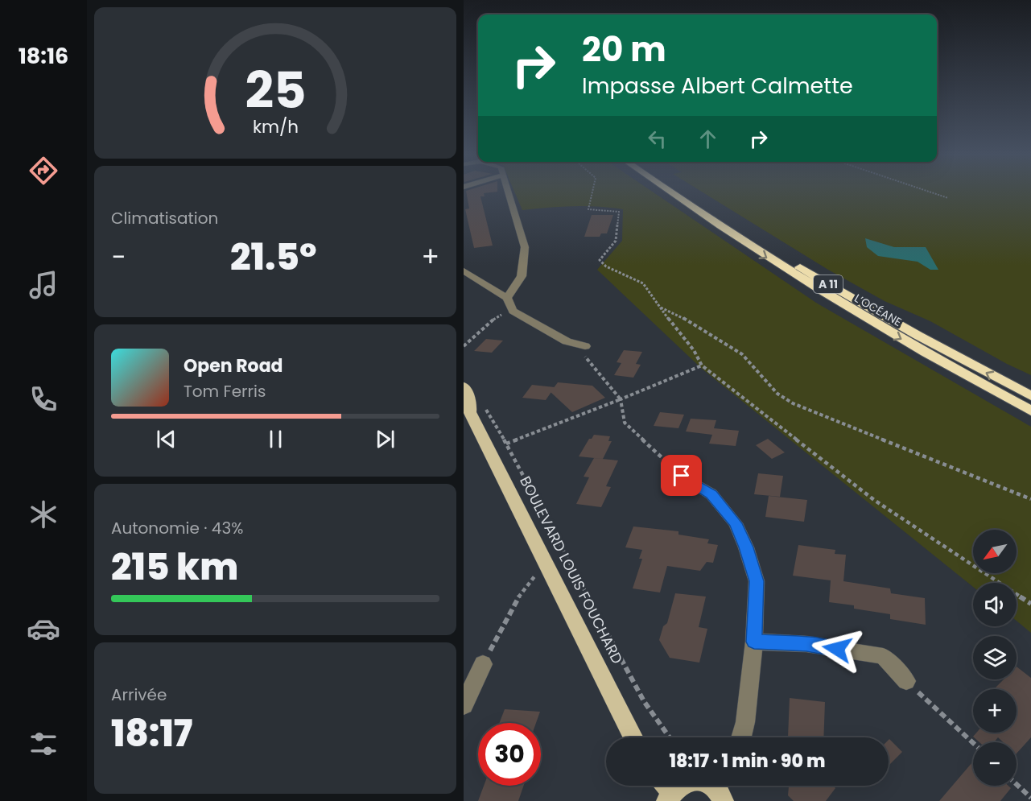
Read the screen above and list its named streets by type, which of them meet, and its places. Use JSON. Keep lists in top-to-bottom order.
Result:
{
  "streets": {
    "highway": ["A 11", "L’OCÉANE"],
    "main road": ["BOULEVARD LOUIS FOUCHARD"]
  },
  "north": "bottom left",
  "page": {
    "tabs": "18:16",
    "turn": ["20 m", "Impasse Albert Calmette"],
    "tile": [
      "Climatisation",
      ["Autonomie · 43%", "215 km"],
      ["Arrivée", "18:17"]
    ],
    "heat": ["−", "21.5°", "+"],
    "song": ["Open Road", "Tom Ferris"],
    "map_buttons": ["+", "−"],
    "limit": "30",
    "trip": "18:17 · 1 min · 90 m",
    "gauge": ["25", "km/h"]
  }
}
